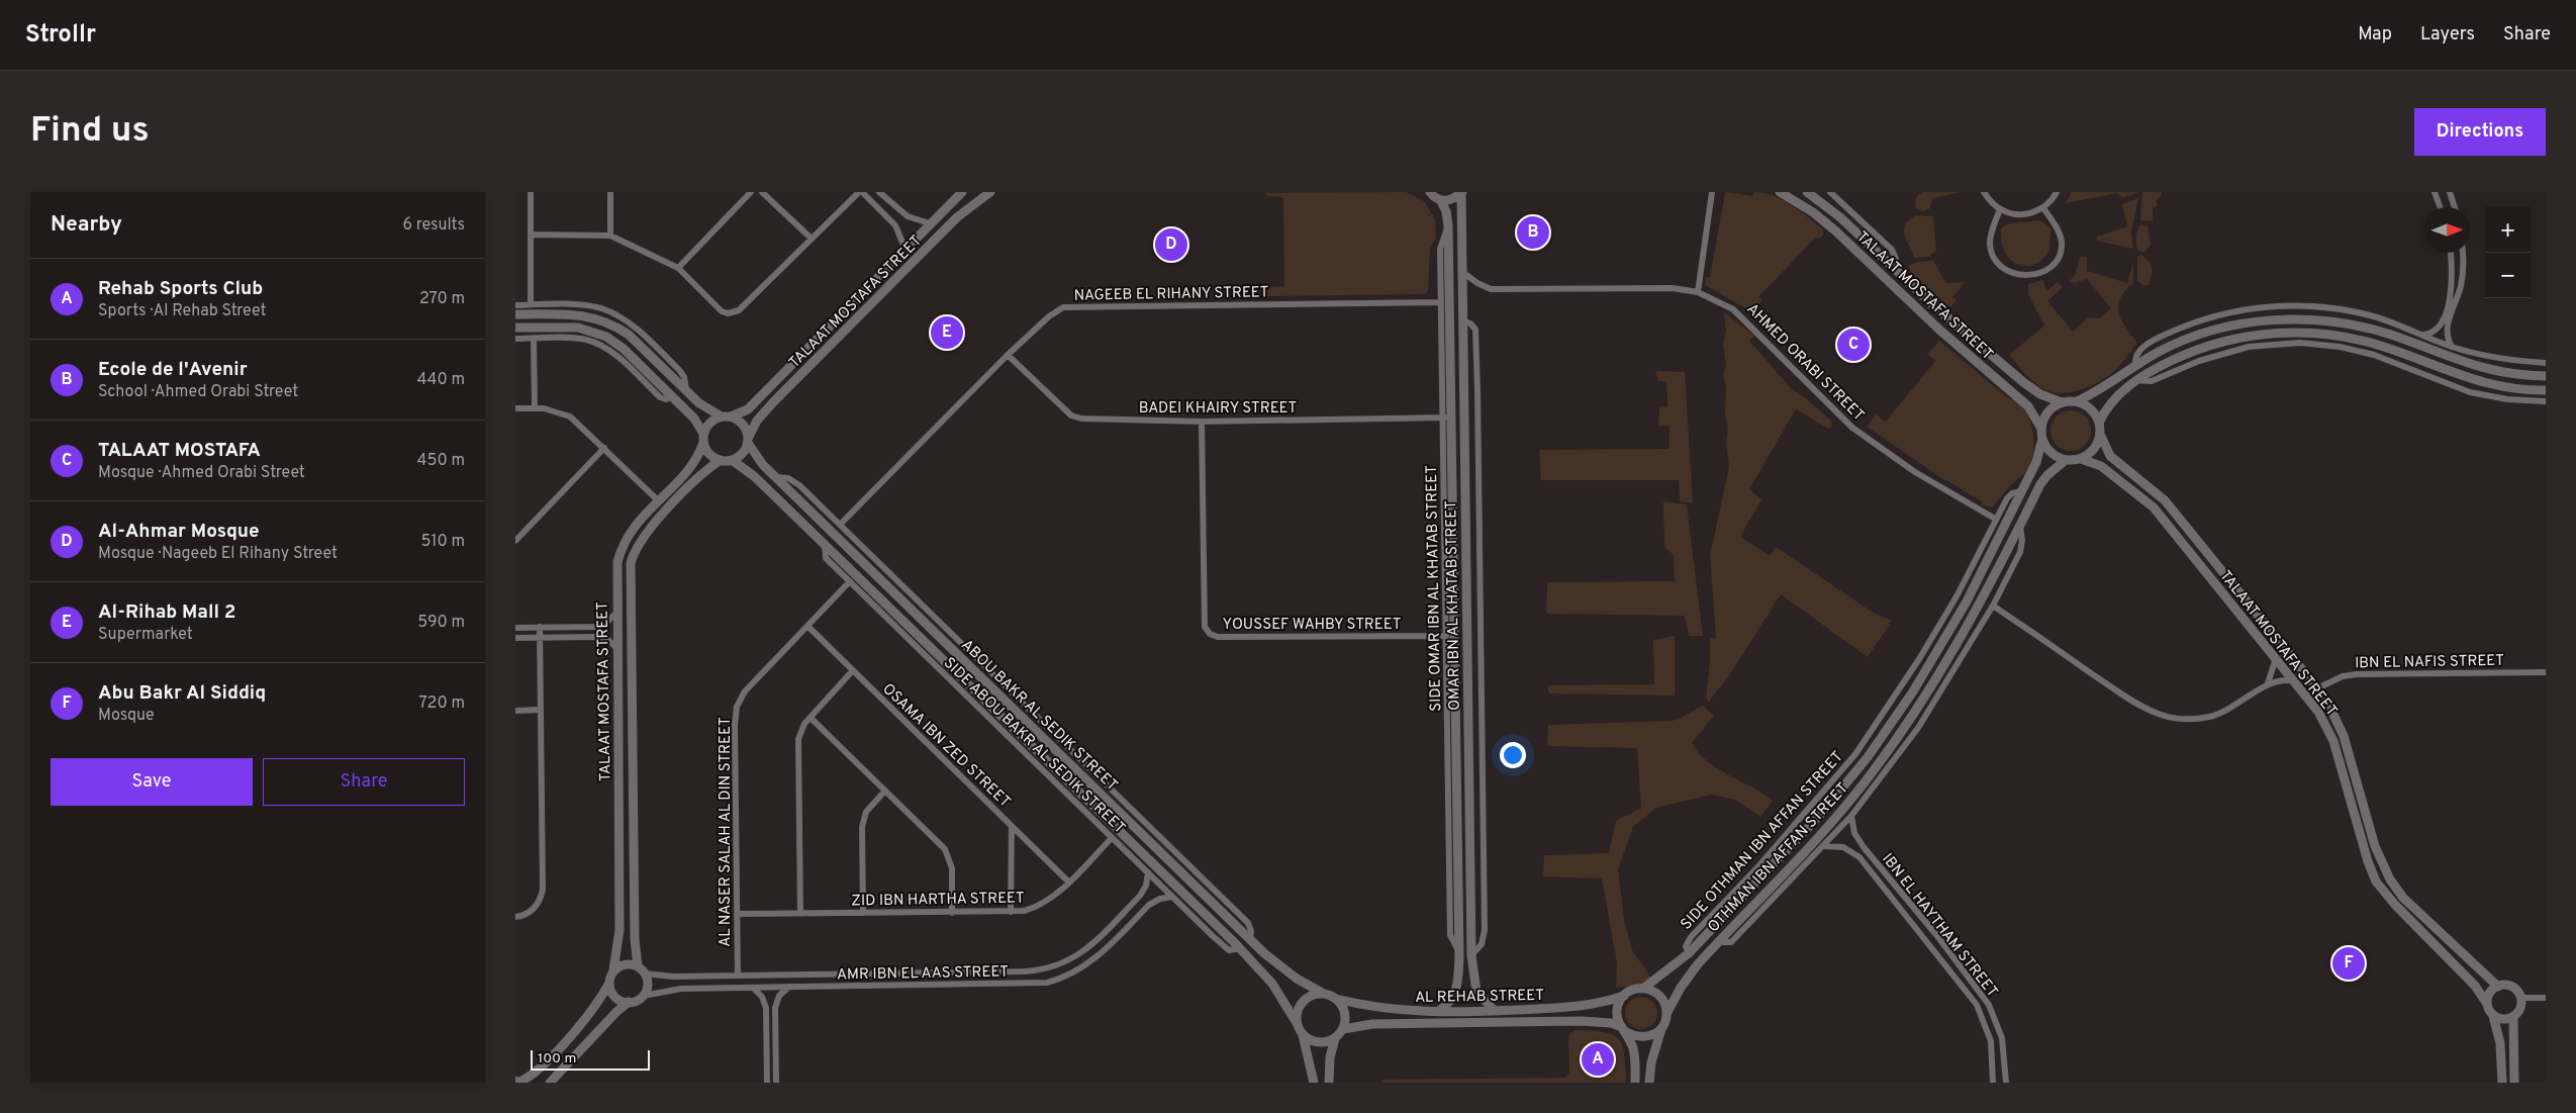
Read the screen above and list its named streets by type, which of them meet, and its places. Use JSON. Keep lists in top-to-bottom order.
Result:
{
  "streets": {
    "street": [
      "NAGEEB EL RIHANY STREET",
      "TALAAT MOSTAFA STREET",
      "AHMED ORABI STREET",
      "BADEI KHAIRY STREET",
      "SIDE OMAR IBN AL KHATAB STREET",
      "OMAR IBN AL KHATAB STREET",
      "YOUSSEF WAHBY STREET",
      "IBN EL NAFIS STREET",
      "ABOU BAKR AL SEDIK STREET",
      "OSAMA IBN ZED STREET",
      "SIDE ABOU BAKR AL SEDIK STREET",
      "AL NASER SALAH AL DIN STREET",
      "SIDE OTHMAN IBN AFFAN STREET",
      "OTHMAN IBN AFFAN STREET",
      "ZID IBN HARTHA STREET",
      "IBN EL HAYTHAM STREET",
      "AMR IBN EL AAS STREET",
      "AL REHAB STREET"
    ]
  },
  "crossings": [
    ["NAGEEB EL RIHANY STREET", "BADEI KHAIRY STREET"],
    ["NAGEEB EL RIHANY STREET", "SIDE OMAR IBN AL KHATAB STREET"],
    ["NAGEEB EL RIHANY STREET", "SIDE ABOU BAKR AL SEDIK STREET"],
    ["TALAAT MOSTAFA STREET", "IBN EL NAFIS STREET"],
    ["TALAAT MOSTAFA STREET", "ABOU BAKR AL SEDIK STREET"],
    ["TALAAT MOSTAFA STREET", "OTHMAN IBN AFFAN STREET"],
    ["TALAAT MOSTAFA STREET", "AMR IBN EL AAS STREET"],
    ["AHMED ORABI STREET", "OMAR IBN AL KHATAB STREET"],
    ["AHMED ORABI STREET", "SIDE OTHMAN IBN AFFAN STREET"],
    ["BADEI KHAIRY STREET", "SIDE OMAR IBN AL KHATAB STREET"],
    ["BADEI KHAIRY STREET", "OMAR IBN AL KHATAB STREET"],
    ["BADEI KHAIRY STREET", "YOUSSEF WAHBY STREET"],
    ["SIDE OMAR IBN AL KHATAB STREET", "OMAR IBN AL KHATAB STREET"],
    ["SIDE OMAR IBN AL KHATAB STREET", "YOUSSEF WAHBY STREET"],
    ["OMAR IBN AL KHATAB STREET", "AL REHAB STREET"],
    ["ABOU BAKR AL SEDIK STREET", "SIDE ABOU BAKR AL SEDIK STREET"],
    ["ABOU BAKR AL SEDIK STREET", "AL REHAB STREET"],
    ["OSAMA IBN ZED STREET", "AL NASER SALAH AL DIN STREET"],
    ["OSAMA IBN ZED STREET", "ZID IBN HARTHA STREET"],
    ["SIDE ABOU BAKR AL SEDIK STREET", "AL NASER SALAH AL DIN STREET"],
    ["SIDE ABOU BAKR AL SEDIK STREET", "ZID IBN HARTHA STREET"],
    ["SIDE ABOU BAKR AL SEDIK STREET", "AMR IBN EL AAS STREET"],
    ["AL NASER SALAH AL DIN STREET", "ZID IBN HARTHA STREET"],
    ["AL NASER SALAH AL DIN STREET", "AMR IBN EL AAS STREET"],
    ["SIDE OTHMAN IBN AFFAN STREET", "OTHMAN IBN AFFAN STREET"],
    ["OTHMAN IBN AFFAN STREET", "AL REHAB STREET"]
  ],
  "scale_bar": "100 m",
  "north": "right",
  "page": {
    "header": "Strollr",
    "nav": ["Map", "Layers", "Share"],
    "buttons": [
      "Directions",
      ["Save", "Share"]
    ],
    "title": "Find us",
    "heading": ["Nearby", "6 results"],
    "map_buttons": ["+", "−"],
    "pins": [
      "B",
      "D",
      "E",
      "C",
      "F",
      "A"
    ],
    "list": [
      {
        "mark": "A",
        "name": "Rehab Sports Club",
        "note": "Sports · Al Rehab Street",
        "value": "270 m"
      },
      {
        "mark": "B",
        "name": "Ecole de l'Avenir",
        "note": "School · Ahmed Orabi Street",
        "value": "440 m"
      },
      {
        "mark": "C",
        "name": "TALAAT MOSTAFA",
        "note": "Mosque · Ahmed Orabi Street",
        "value": "450 m"
      },
      {
        "mark": "D",
        "name": "Al-Ahmar Mosque",
        "note": "Mosque · Nageeb El Rihany Street",
        "value": "510 m"
      },
      {
        "mark": "E",
        "name": "Al-Rihab Mall 2",
        "note": "Supermarket",
        "value": "590 m"
      },
      {
        "mark": "F",
        "name": "Abu Bakr Al Siddiq",
        "note": "Mosque",
        "value": "720 m"
      }
    ],
    "scale": "100 m"
  }
}
